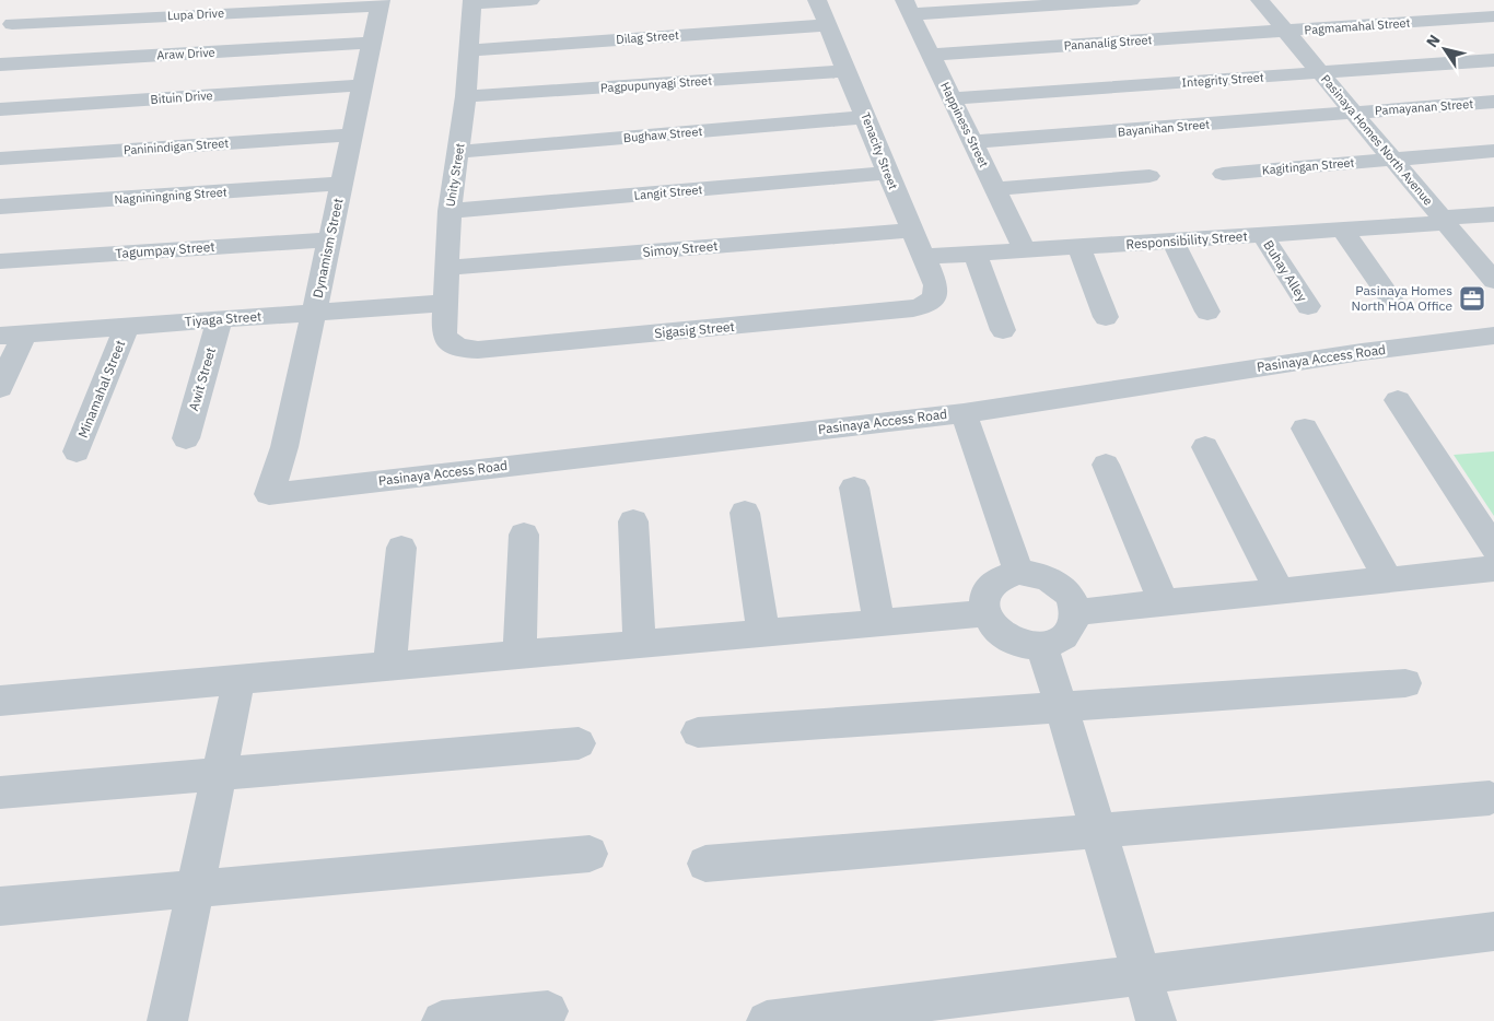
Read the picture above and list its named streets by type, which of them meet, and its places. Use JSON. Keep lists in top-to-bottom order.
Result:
{
  "streets": {
    "street": [
      "Lupa Drive",
      "Pagmamahal Street",
      "Dilag Street",
      "Pananalig Street",
      "Araw Drive",
      "Integrity Street",
      "Pagpupunyagi Street",
      "Bituin Drive",
      "Pamayanan Street",
      "Happiness Street",
      "Bayanihan Street",
      "Bughaw Street",
      "Pasinaya Homes North Avenue",
      "Paninindigan Street",
      "Tenacity Street",
      "Kagitingan Street",
      "Unity Street",
      "Langit Street",
      "Nagniningning Street",
      "Responsibility Street",
      "Dynamism Street",
      "Simoy Street",
      "Tagumpay Street",
      "Buhay Alley",
      "Tiyaga Street",
      "Sigasig Street",
      "Pasinaya Access Road",
      "Awit Street",
      "Minamahal Street"
    ]
  },
  "crossings": [
    ["Lupa Drive", "Dynamism Street"],
    ["Pagmamahal Street", "Pananalig Street"],
    ["Pagmamahal Street", "Pasinaya Homes North Avenue"],
    ["Dilag Street", "Tenacity Street"],
    ["Dilag Street", "Unity Street"],
    ["Pananalig Street", "Happiness Street"],
    ["Pananalig Street", "Pasinaya Homes North Avenue"],
    ["Araw Drive", "Dynamism Street"],
    ["Integrity Street", "Happiness Street"],
    ["Integrity Street", "Pasinaya Homes North Avenue"],
    ["Pagpupunyagi Street", "Tenacity Street"],
    ["Pagpupunyagi Street", "Unity Street"],
    ["Bituin Drive", "Dynamism Street"],
    ["Pamayanan Street", "Bayanihan Street"],
    ["Pamayanan Street", "Pasinaya Homes North Avenue"],
    ["Happiness Street", "Bayanihan Street"],
    ["Happiness Street", "Responsibility Street"],
    ["Bayanihan Street", "Pasinaya Homes North Avenue"],
    ["Bughaw Street", "Tenacity Street"],
    ["Bughaw Street", "Unity Street"],
    ["Pasinaya Homes North Avenue", "Kagitingan Street"],
    ["Pasinaya Homes North Avenue", "Responsibility Street"],
    ["Paninindigan Street", "Dynamism Street"],
    ["Tenacity Street", "Langit Street"],
    ["Tenacity Street", "Responsibility Street"],
    ["Tenacity Street", "Simoy Street"],
    ["Tenacity Street", "Sigasig Street"],
    ["Unity Street", "Langit Street"],
    ["Unity Street", "Simoy Street"],
    ["Unity Street", "Tiyaga Street"],
    ["Unity Street", "Sigasig Street"],
    ["Nagniningning Street", "Dynamism Street"],
    ["Responsibility Street", "Buhay Alley"],
    ["Dynamism Street", "Tagumpay Street"],
    ["Dynamism Street", "Tiyaga Street"],
    ["Dynamism Street", "Pasinaya Access Road"],
    ["Tiyaga Street", "Awit Street"],
    ["Tiyaga Street", "Minamahal Street"]
  ],
  "places": {
    "office": ["Pasinaya Homes North HOA Office"]
  },
  "north": "top left"
}
